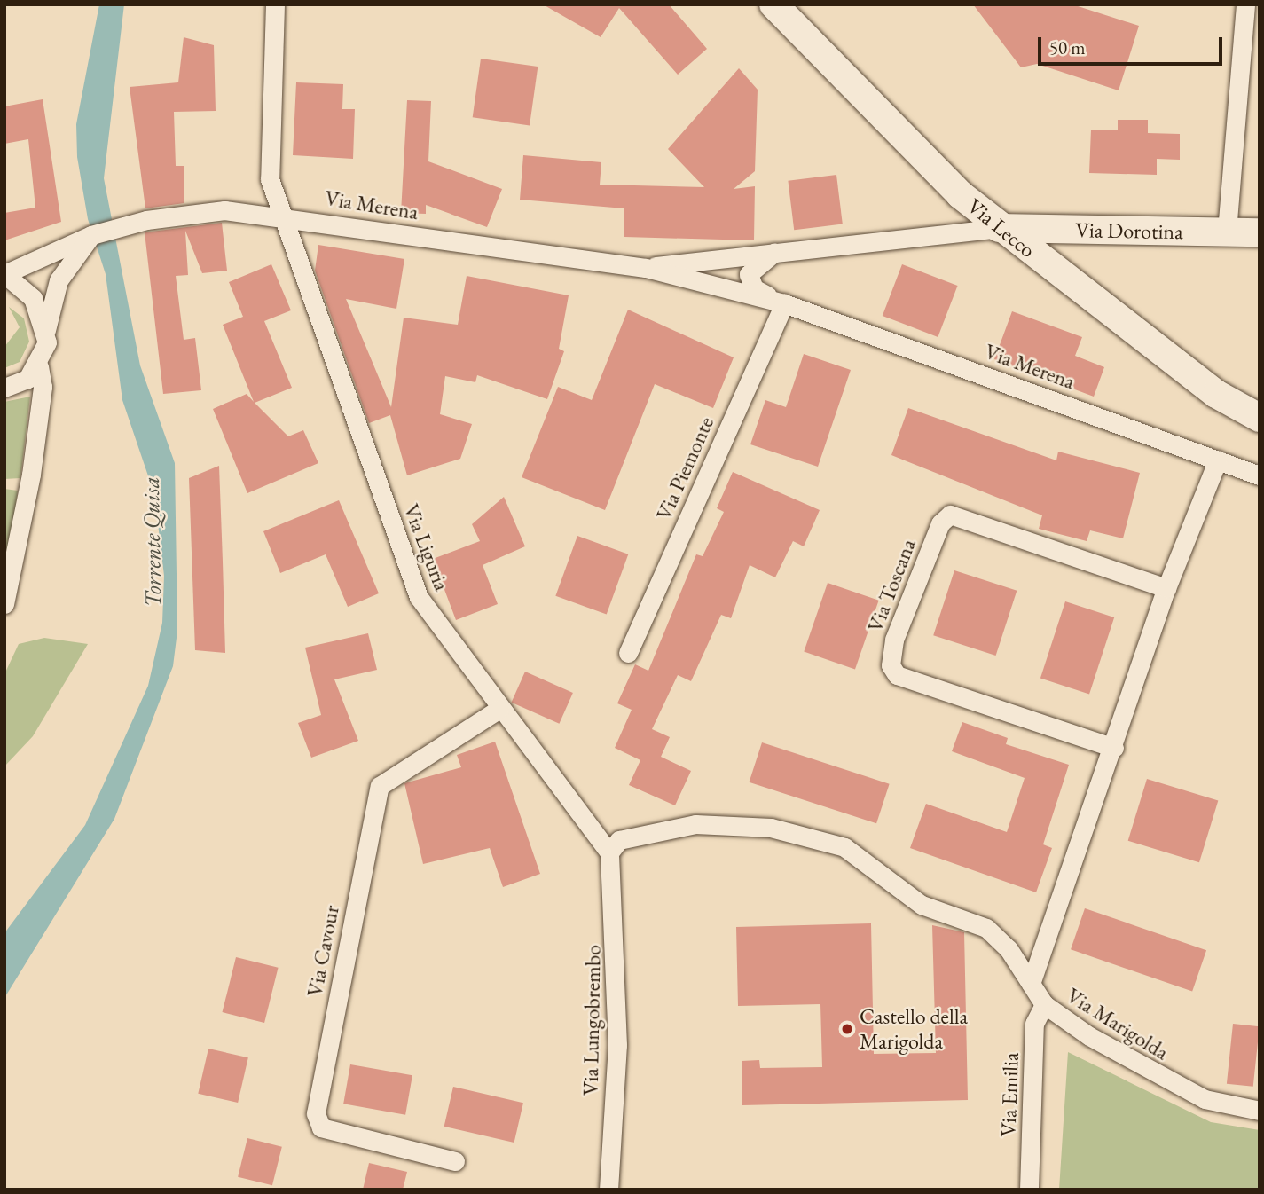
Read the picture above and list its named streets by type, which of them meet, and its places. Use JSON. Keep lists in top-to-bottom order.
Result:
{
  "streets": {
    "main road": ["Via Lecco", "Via Dorotina"],
    "street": [
      "Via Merena",
      "Via Piemonte",
      "Via Liguria",
      "Via Toscana",
      "Via Cavour",
      "Via Lungobrembo",
      "Via Marigolda",
      "Via Emilia"
    ]
  },
  "crossings": [
    ["Via Merena", "Via Lecco"],
    ["Via Merena", "Via Dorotina"],
    ["Via Merena", "Via Piemonte"],
    ["Via Merena", "Via Liguria"],
    ["Via Lecco", "Via Dorotina"],
    ["Via Liguria", "Via Cavour"],
    ["Via Liguria", "Via Lungobrembo"],
    ["Via Liguria", "Via Marigolda"],
    ["Via Lungobrembo", "Via Marigolda"],
    ["Via Marigolda", "Via Emilia"]
  ],
  "water": ["Torrente Quisa"],
  "places": ["Castello della Marigolda"],
  "scale_bar": "50 m"
}
